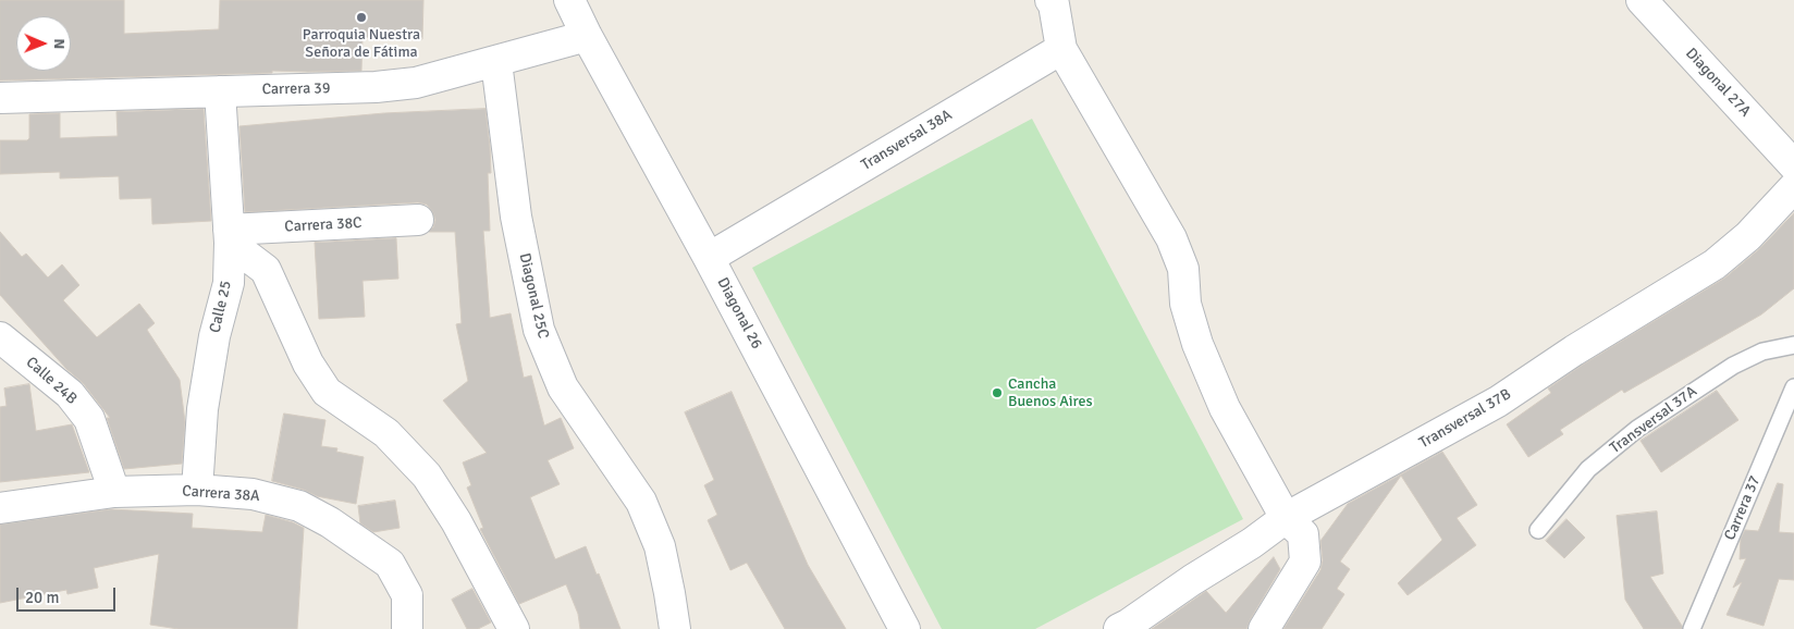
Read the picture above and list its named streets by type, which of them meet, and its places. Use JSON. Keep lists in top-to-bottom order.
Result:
{
  "streets": {
    "street": [
      "Diagonal 27A",
      "Carrera 39",
      "Transversal 38A",
      "Carrera 38C",
      "Diagonal 25C",
      "Calle 25",
      "Diagonal 26",
      "Calle 24B",
      "Transversal 37B",
      "Carrera 38A"
    ],
    "lane": ["Transversal 37A", "Carrera 37"]
  },
  "crossings": [
    ["Carrera 39", "Diagonal 25C"],
    ["Carrera 39", "Calle 25"],
    ["Carrera 39", "Diagonal 26"],
    ["Transversal 38A", "Diagonal 26"],
    ["Carrera 38C", "Calle 25"],
    ["Calle 25", "Carrera 38A"],
    ["Calle 24B", "Carrera 38A"]
  ],
  "places": ["Parroquia Nuestra Señora de Fátima", "Cancha Buenos Aires"],
  "scale_bar": "20 m",
  "north": "right"
}
